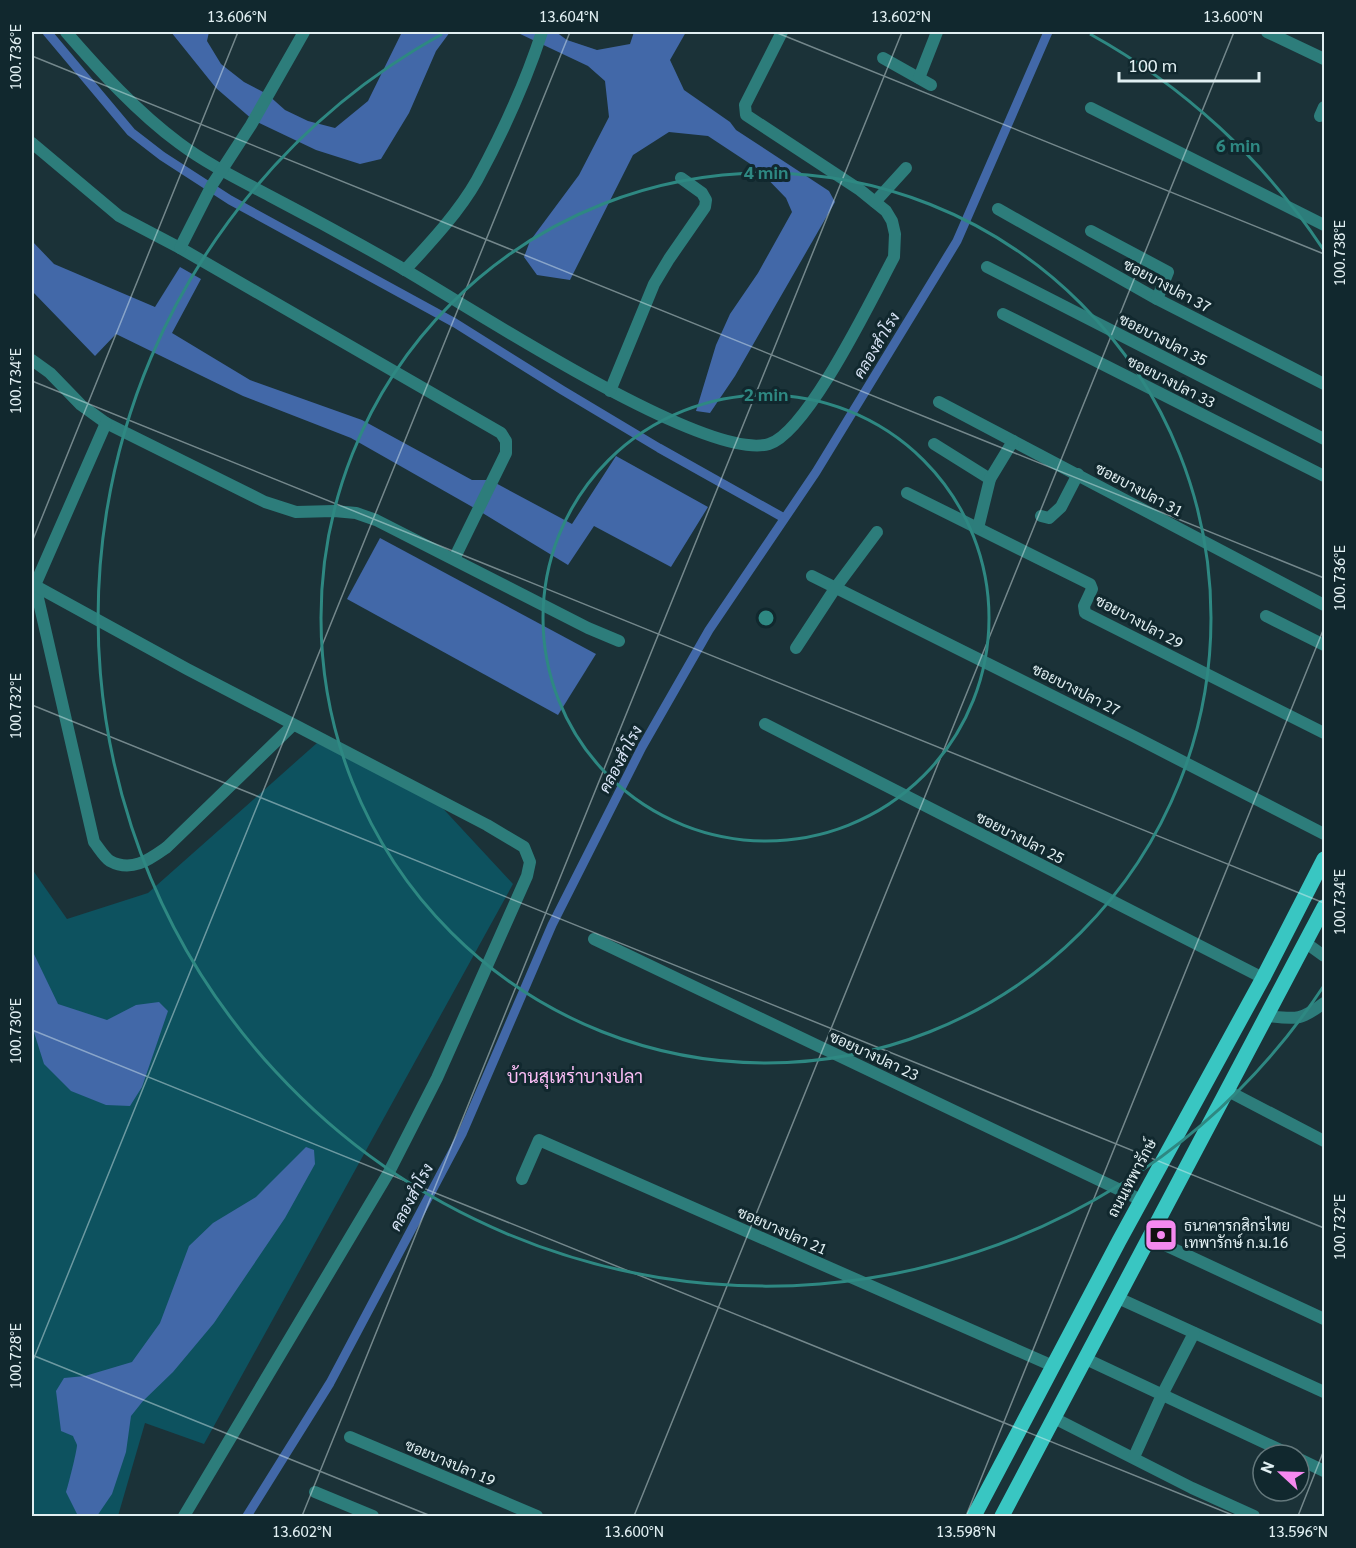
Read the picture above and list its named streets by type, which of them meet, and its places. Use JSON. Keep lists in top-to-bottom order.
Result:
{
  "streets": {
    "main road": ["ถนนเทพารักษ์"],
    "street": [
      "ซอยบางปลา 37",
      "ซอยบางปลา 35",
      "ซอยบางปลา 33",
      "ซอยบางปลา 31",
      "ซอยบางปลา 29",
      "ซอยบางปลา 27",
      "ซอยบางปลา 25",
      "ซอยบางปลา 23",
      "ซอยบางปลา 21",
      "ซอยบางปลา 19"
    ]
  },
  "crossings": [
    ["ซอยบางปลา 25", "ถนนเทพารักษ์"],
    ["ซอยบางปลา 23", "ถนนเทพารักษ์"],
    ["ถนนเทพารักษ์", "ซอยบางปลา 21"]
  ],
  "districts": ["บ้านสุเหร่าบางปลา"],
  "water": ["คลองสำโรง"],
  "places": {
    "bank": ["ธนาคารกสิกรไทย เทพารักษ์ ก.ม.16"]
  },
  "scale_bar": "100 m",
  "north": "left",
  "coordinates": [
    "13.606°N",
    "13.604°N",
    "13.602°N",
    "13.600°N",
    "100.736°E",
    "100.738°E",
    "100.734°E",
    "100.732°E",
    "100.730°E",
    "100.728°E",
    "13.598°N",
    "13.596°N"
  ],
  "rings": ["6 min", "4 min", "2 min"]
}
